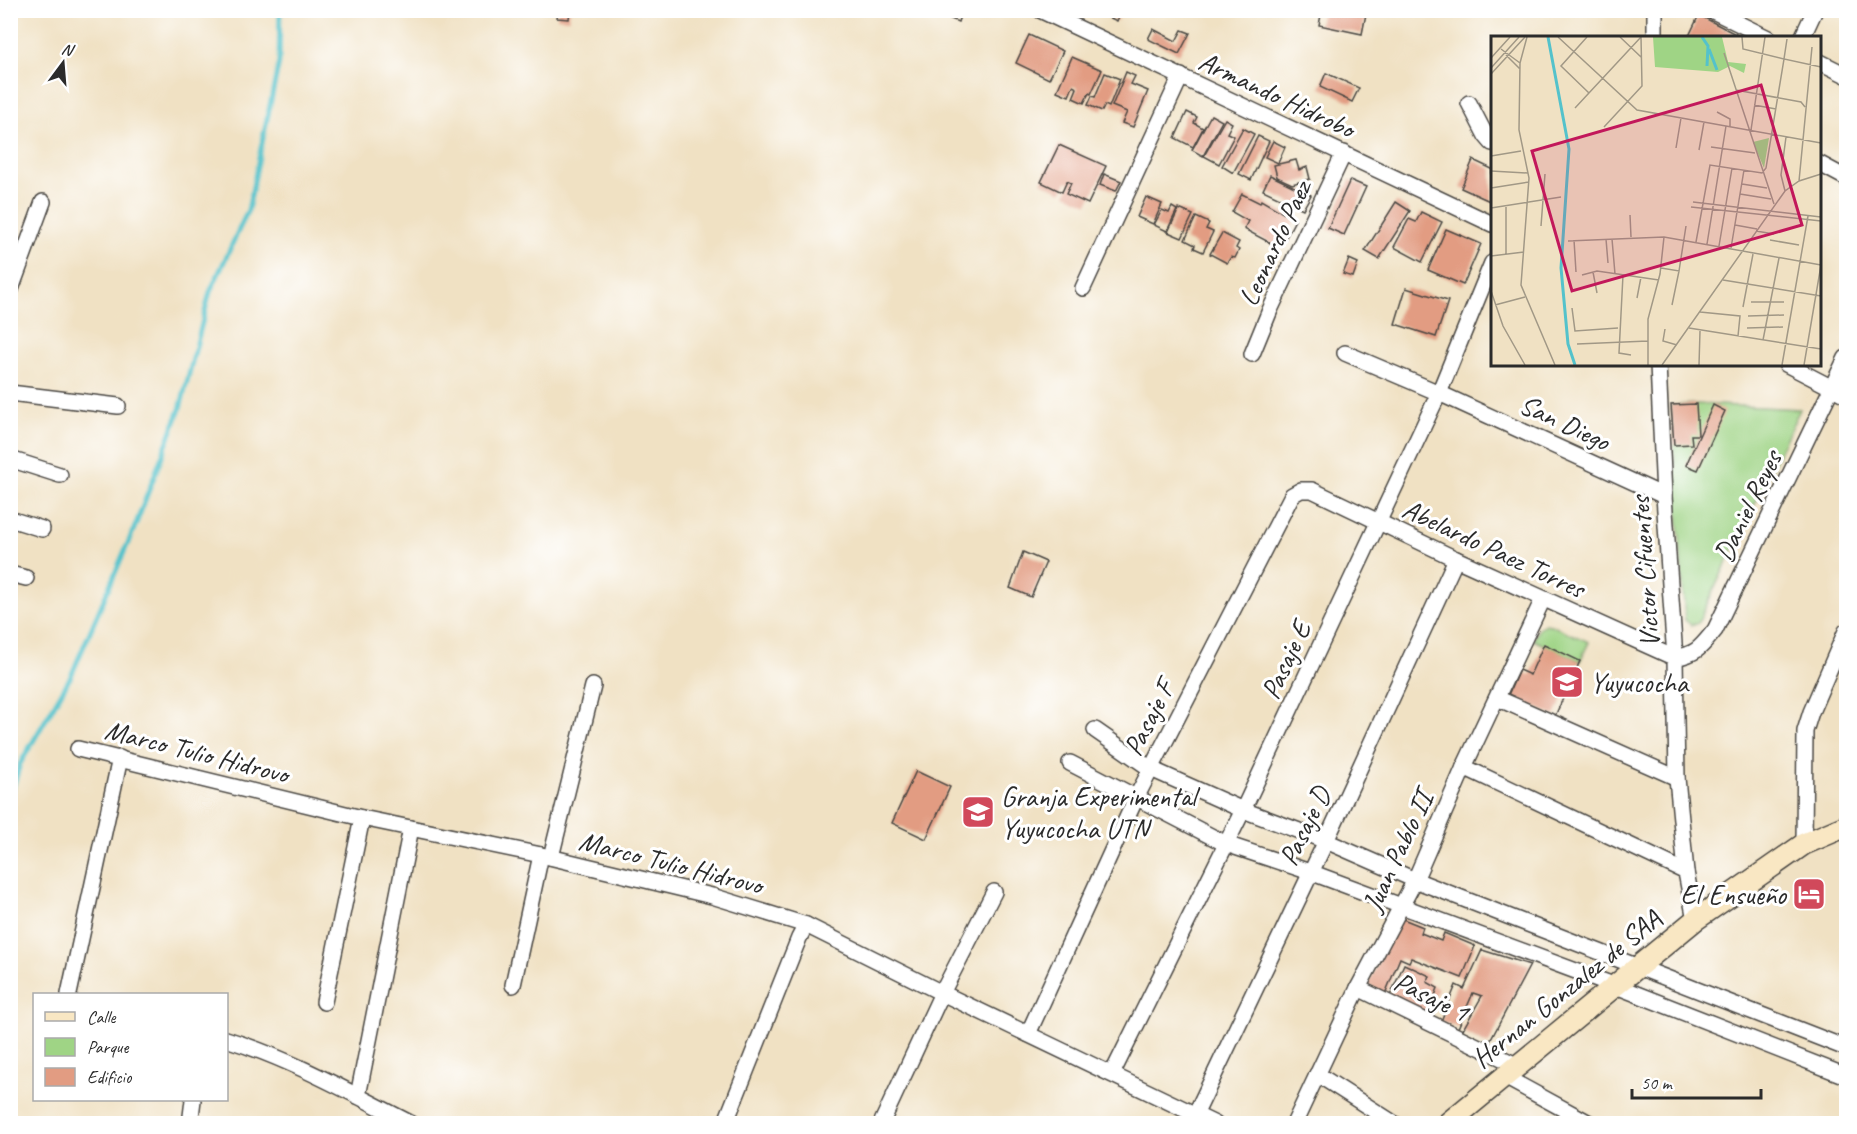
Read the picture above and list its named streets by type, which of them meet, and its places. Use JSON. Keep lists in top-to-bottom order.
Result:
{
  "streets": {
    "street": [
      "Armando Hidrobo",
      "Leonardo Paez",
      "San Diego",
      "Daniel Reyes",
      "Abelardo Paez Torres",
      "Victor Cifuentes",
      "Pasaje E",
      "Pasaje F",
      "Marco Tulio Hidrovo",
      "Pasaje D",
      "Juan Pablo II",
      "Hernan Gonzalez de SAA",
      "Pasaje 1"
    ]
  },
  "crossings": [
    ["Armando Hidrobo", "Leonardo Paez"],
    ["San Diego", "Victor Cifuentes"],
    ["San Diego", "Pasaje E"],
    ["Daniel Reyes", "Abelardo Paez Torres"],
    ["Daniel Reyes", "Victor Cifuentes"],
    ["Abelardo Paez Torres", "Victor Cifuentes"],
    ["Abelardo Paez Torres", "Pasaje E"],
    ["Abelardo Paez Torres", "Pasaje F"],
    ["Abelardo Paez Torres", "Pasaje D"],
    ["Abelardo Paez Torres", "Juan Pablo II"],
    ["Victor Cifuentes", "Hernan Gonzalez de SAA"],
    ["Pasaje E", "Marco Tulio Hidrovo"],
    ["Pasaje F", "Marco Tulio Hidrovo"],
    ["Marco Tulio Hidrovo", "Pasaje D"],
    ["Juan Pablo II", "Pasaje 1"],
    ["Hernan Gonzalez de SAA", "Pasaje 1"]
  ],
  "places": {
    "school or university": ["Yuyucocha", "Granja Experimental Yuyucocha UTN"],
    "hotel": ["El Ensueño"]
  },
  "legend": ["Calle", "Parque", "Edificio"],
  "scale_bar": "50 m",
  "north": "top"
}
